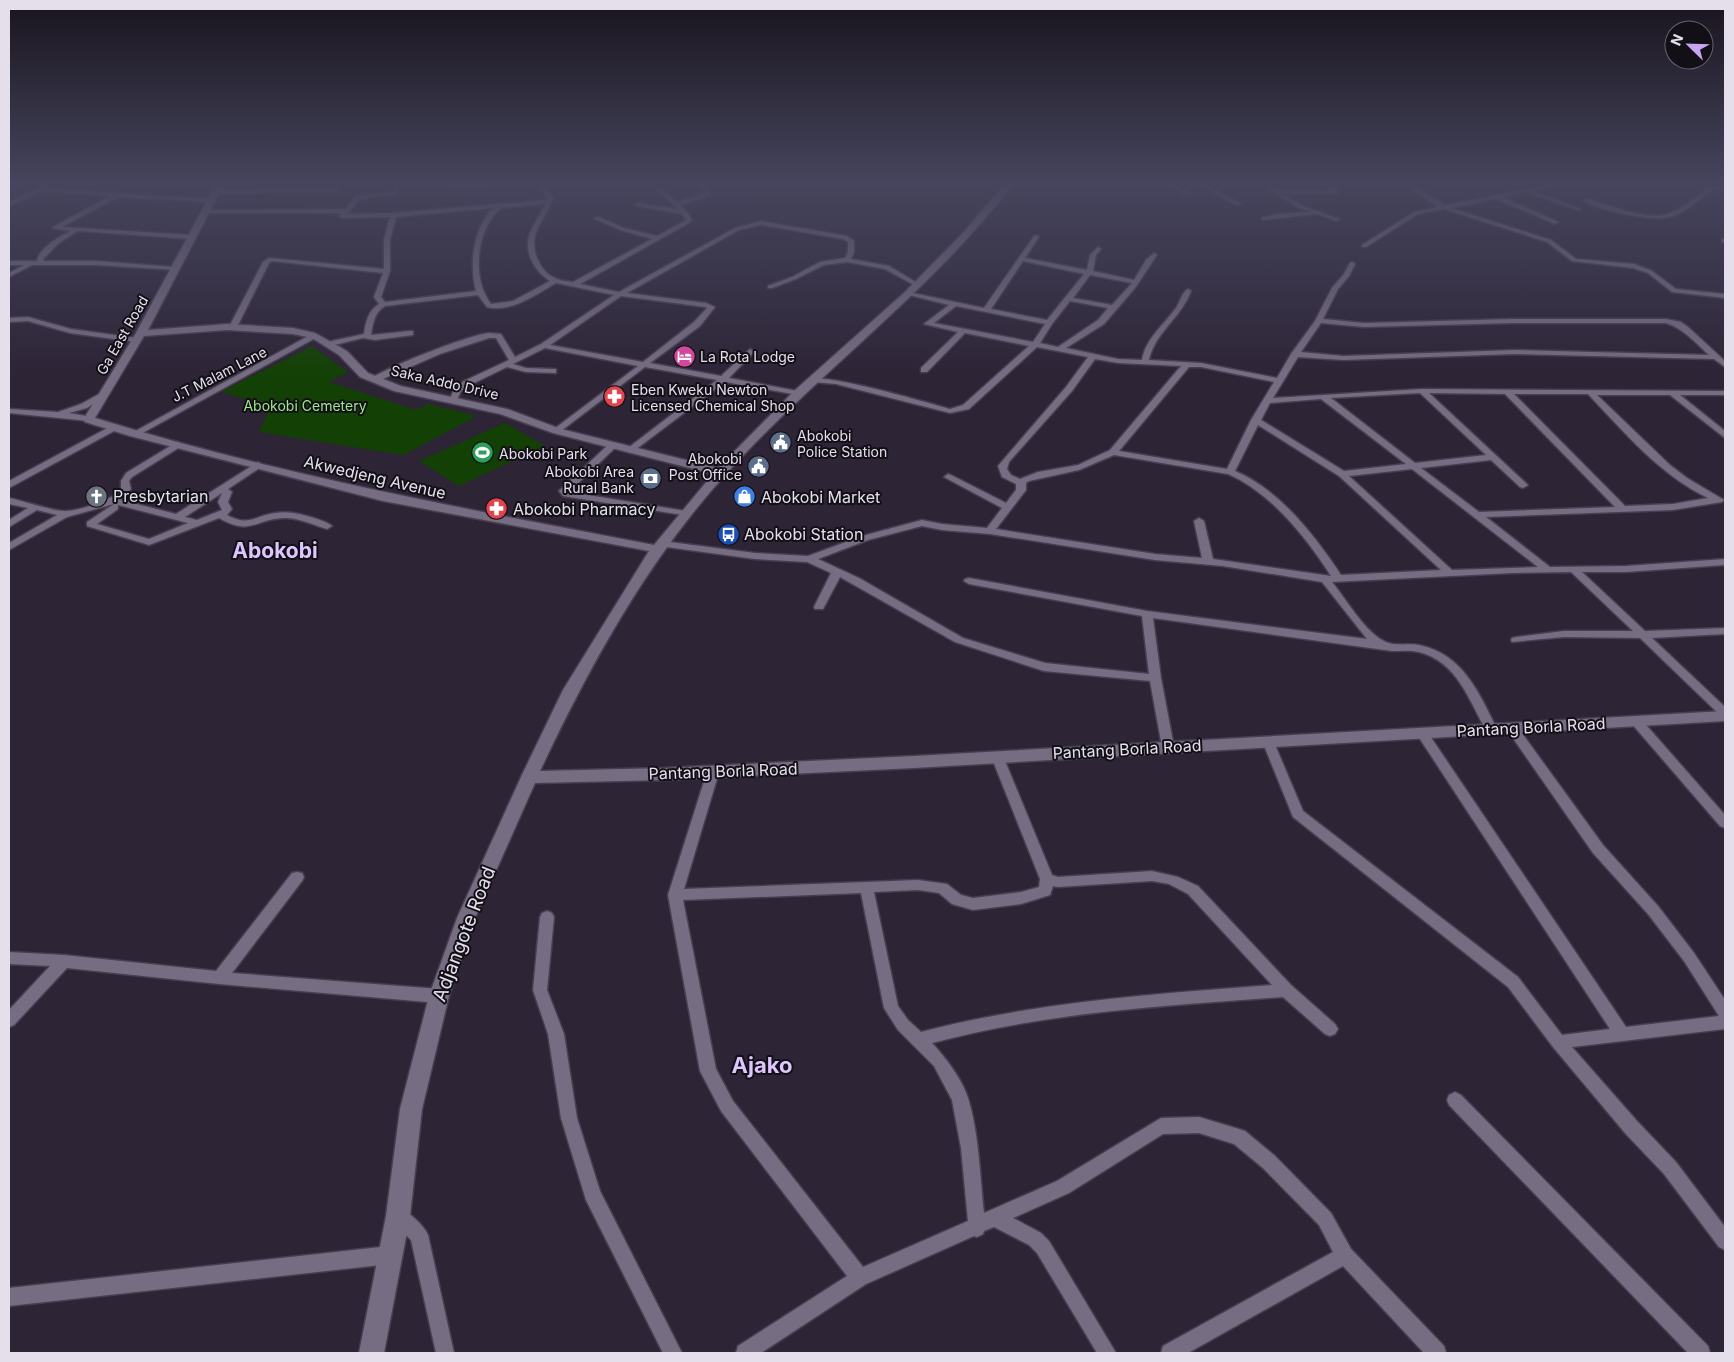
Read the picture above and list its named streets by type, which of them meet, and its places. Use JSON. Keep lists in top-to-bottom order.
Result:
{
  "streets": {
    "street": [
      "Ga East Road",
      "J.T Malam Lane",
      "Saka Addo Drive",
      "Akwedjeng Avenue",
      "Pantang Borla Road",
      "Adjangote Road"
    ]
  },
  "crossings": [
    ["Ga East Road", "Saka Addo Drive"],
    ["Ga East Road", "Akwedjeng Avenue"],
    ["J.T Malam Lane", "Saka Addo Drive"],
    ["J.T Malam Lane", "Akwedjeng Avenue"],
    ["Saka Addo Drive", "Adjangote Road"],
    ["Akwedjeng Avenue", "Adjangote Road"],
    ["Pantang Borla Road", "Adjangote Road"]
  ],
  "districts": ["Abokobi", "Ajako"],
  "parks": ["Abokobi Cemetery"],
  "places": {
    "hotel": ["La Rota Lodge"],
    "pharmacy": ["Eben Kweku Newton Licensed Chemical Shop", "Abokobi Pharmacy"],
    "public building": ["Abokobi Police Station", "Abokobi Post Office"],
    "sports": ["Abokobi Park"],
    "bank": ["Abokobi Area Rural Bank"],
    "church": ["Presbytarian"],
    "shop": ["Abokobi Market"],
    "bus stop": ["Abokobi Station"]
  },
  "north": "top left"
}
